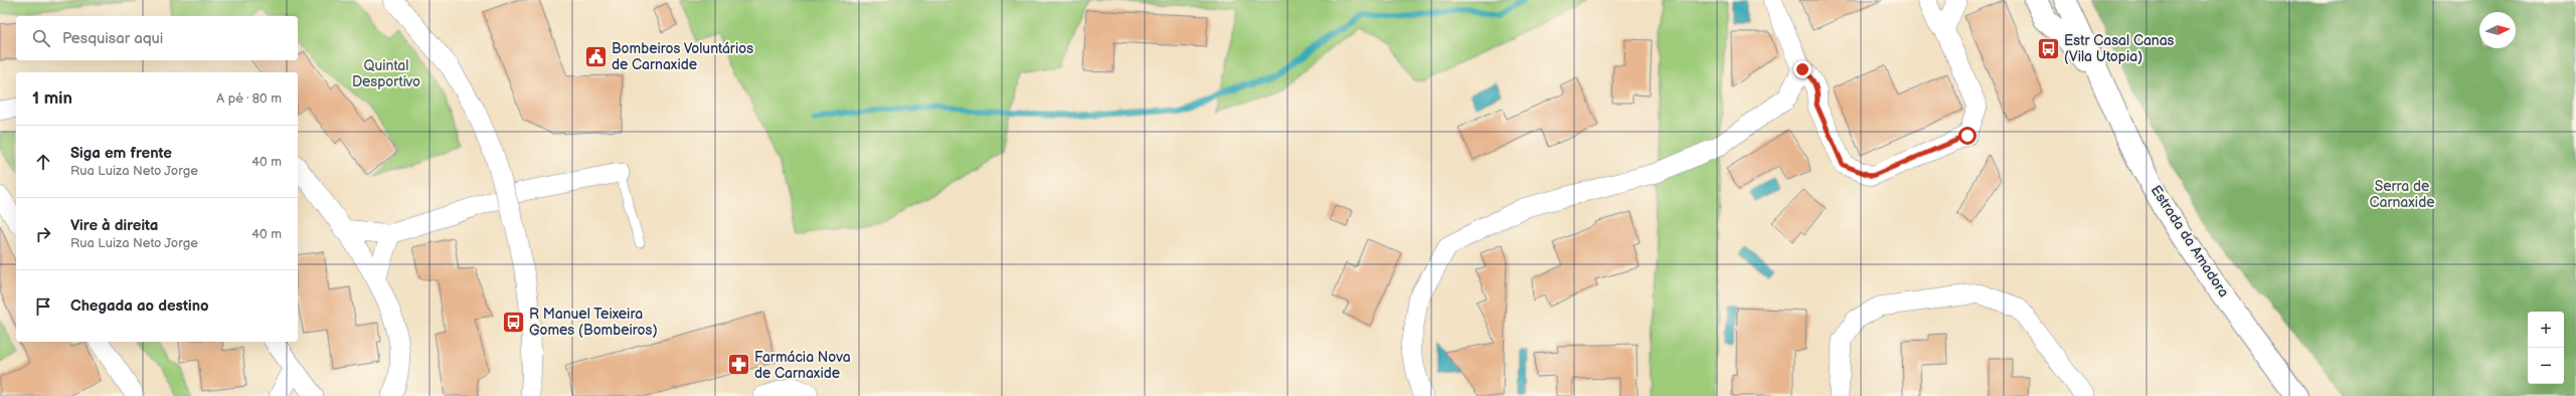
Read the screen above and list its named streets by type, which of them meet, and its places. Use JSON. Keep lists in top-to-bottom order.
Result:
{
  "streets": {
    "street": ["Estrada da Amadora"]
  },
  "parks": ["Quintal Desportivo", "Serra de Carnaxide"],
  "places": {
    "bus stop": ["Estr Casal Canas (Vila Utopia)", "R Manuel Teixeira Gomes (Bombeiros)"],
    "public building": ["Bombeiros Voluntários de Carnaxide"],
    "pharmacy": ["Farmácia Nova de Carnaxide"]
  },
  "north": "right",
  "page": {
    "search": "Pesquisar aqui",
    "heading": ["1 min", "A pé · 80 m"],
    "list": [
      ["Siga em frente", "Rua Luiza Neto Jorge", "40 m"],
      ["Vire à direita", "Rua Luiza Neto Jorge", "40 m"],
      "Chegada ao destino"
    ],
    "map_buttons": ["+", "−"]
  }
}
